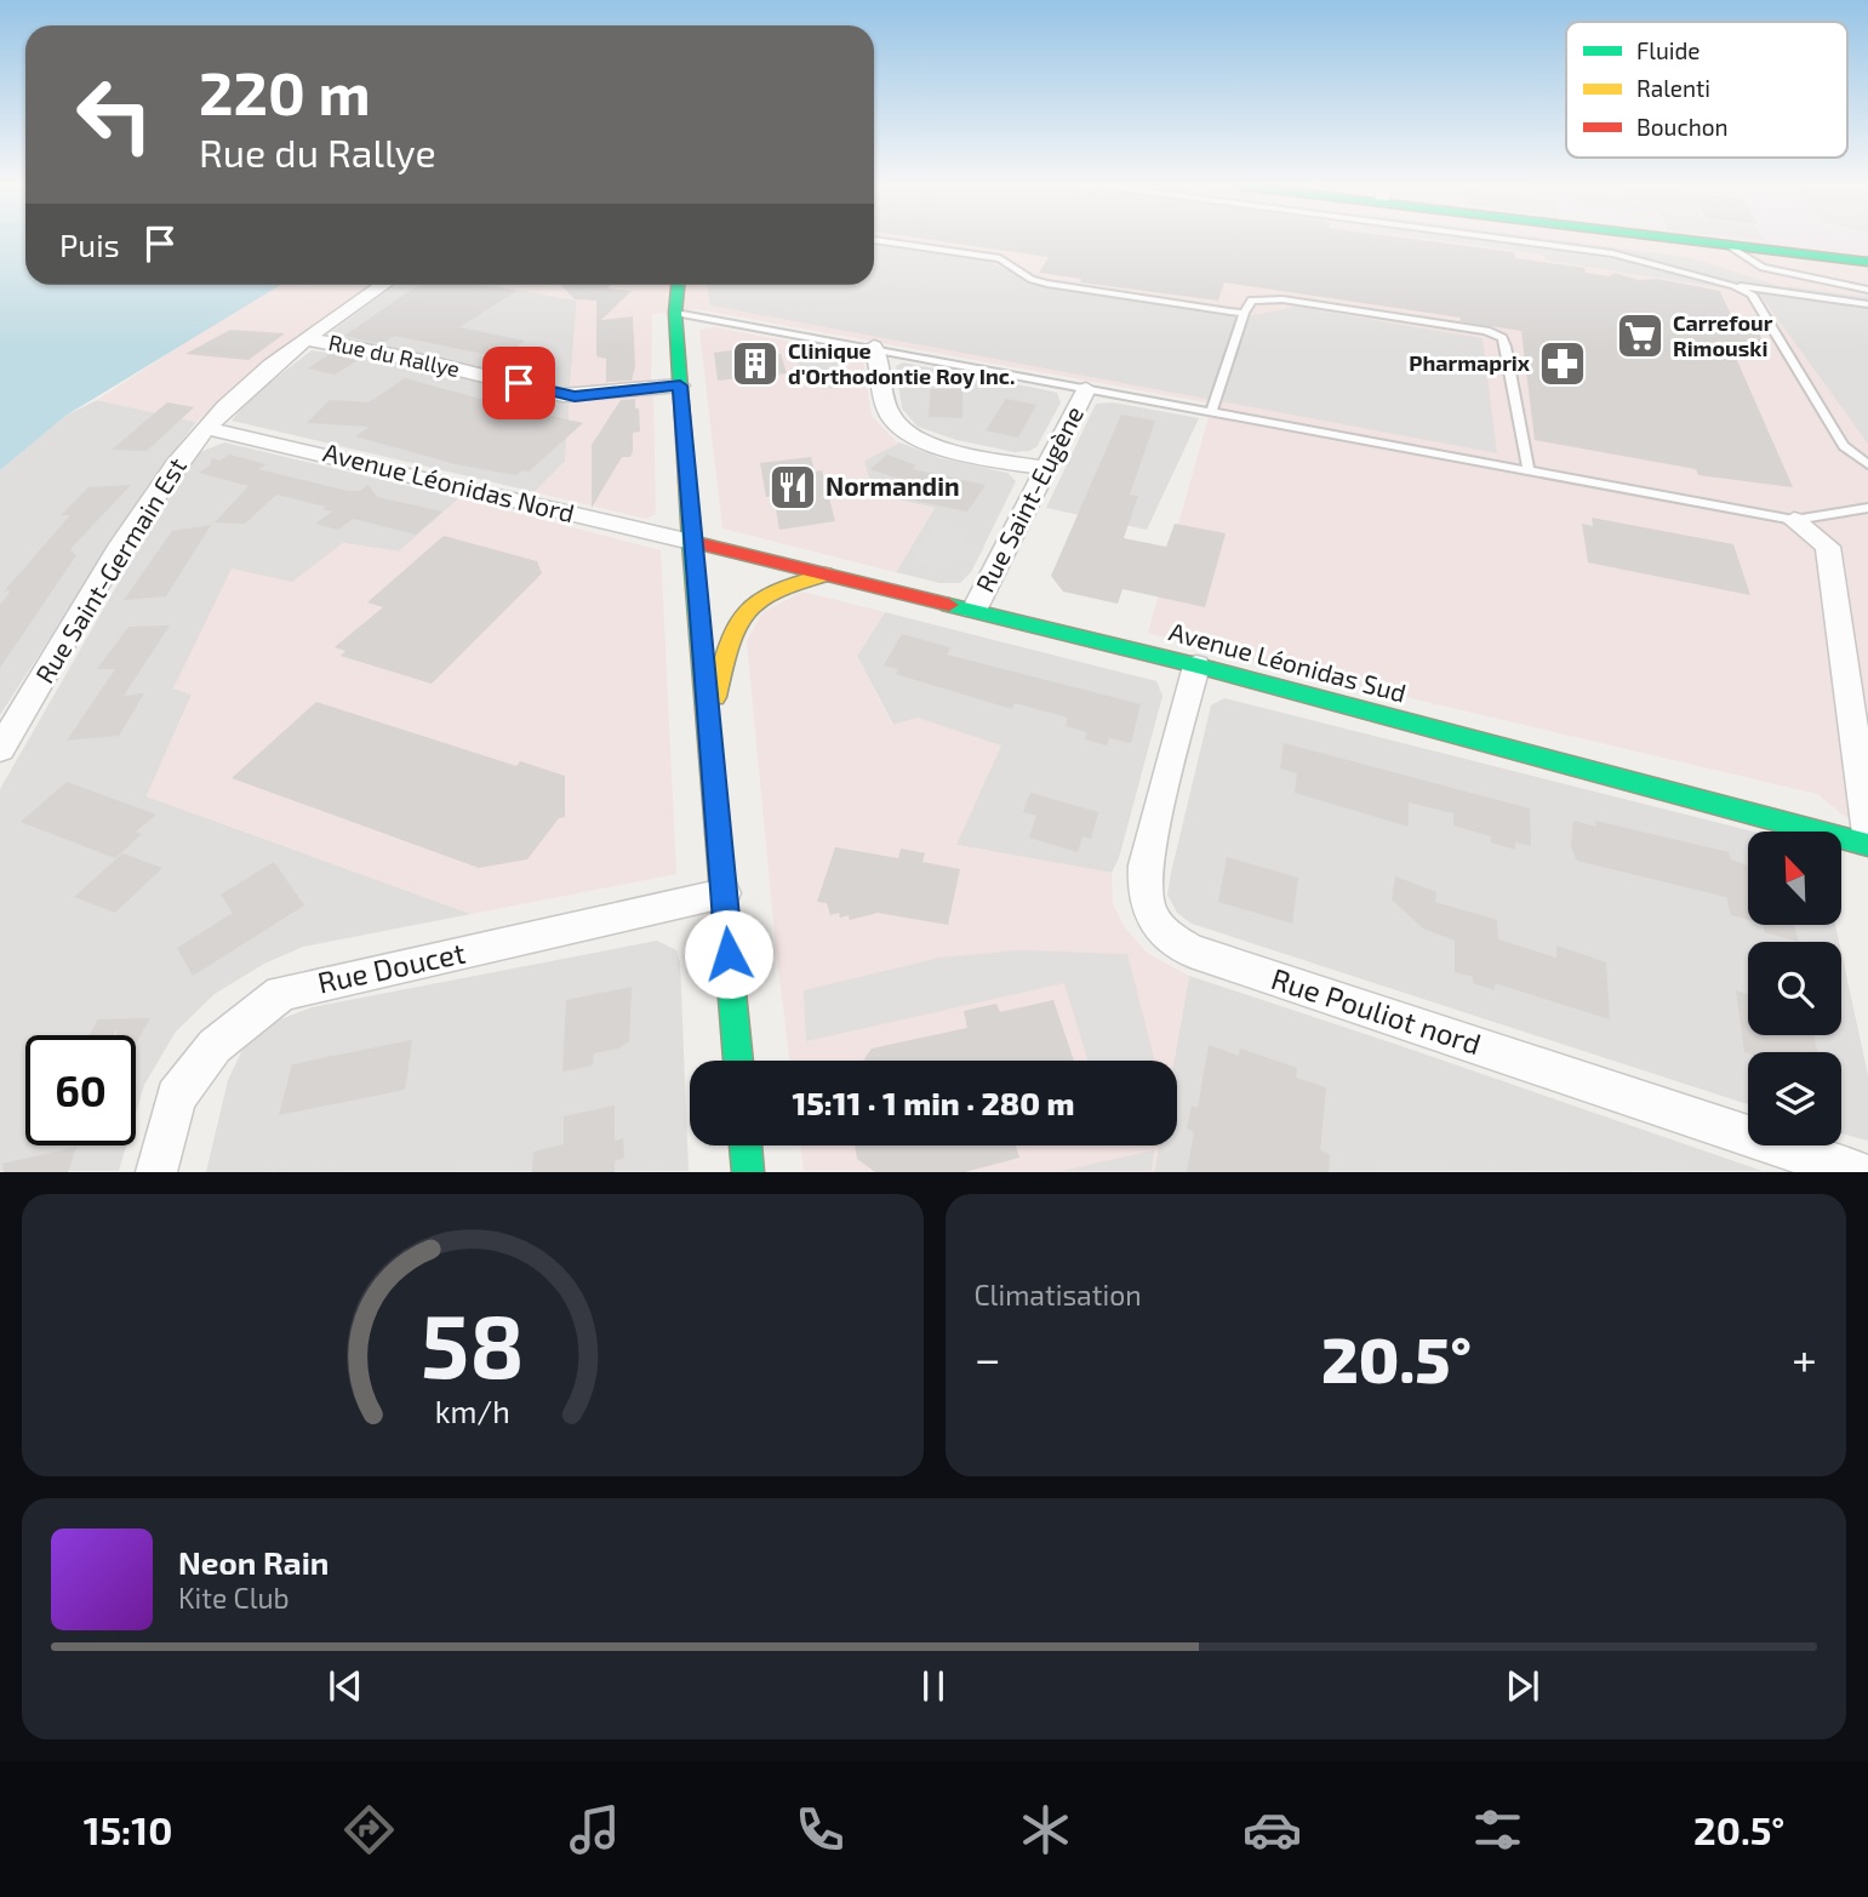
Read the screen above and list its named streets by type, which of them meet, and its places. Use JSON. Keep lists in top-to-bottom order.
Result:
{
  "streets": {
    "main road": ["Avenue Léonidas Sud"],
    "street": [
      "Rue du Rallye",
      "Avenue Léonidas Nord",
      "Rue Saint-Eugène",
      "Rue Saint-Germain Est",
      "Rue Doucet",
      "Rue Pouliot nord"
    ]
  },
  "crossings": [
    ["Rue du Rallye", "Rue Saint-Germain Est"],
    ["Avenue Léonidas Nord", "Rue Saint-Germain Est"],
    ["Avenue Léonidas Nord", "Avenue Léonidas Sud"],
    ["Rue Saint-Eugène", "Avenue Léonidas Sud"],
    ["Avenue Léonidas Sud", "Rue Pouliot nord"]
  ],
  "places": {
    "supermarket": ["Carrefour Rimouski"],
    "building": ["Clinique d'Orthodontie Roy Inc."],
    "pharmacy": ["Pharmaprix"],
    "restaurant": ["Normandin"]
  },
  "legend": ["Fluide", "Ralenti", "Bouchon"],
  "north": "top left",
  "page": {
    "turn": ["220 m", "Rue du Rallye"],
    "then": "Puis",
    "limit": "60",
    "trip": "15:11 · 1 min · 280 m",
    "tile": "Climatisation",
    "heat": ["−", "20.5°", "+"],
    "song": ["Neon Rain", "Kite Club"],
    "tabs": ["15:10", "20.5°"],
    "gauge": ["58", "km/h"]
  }
}
